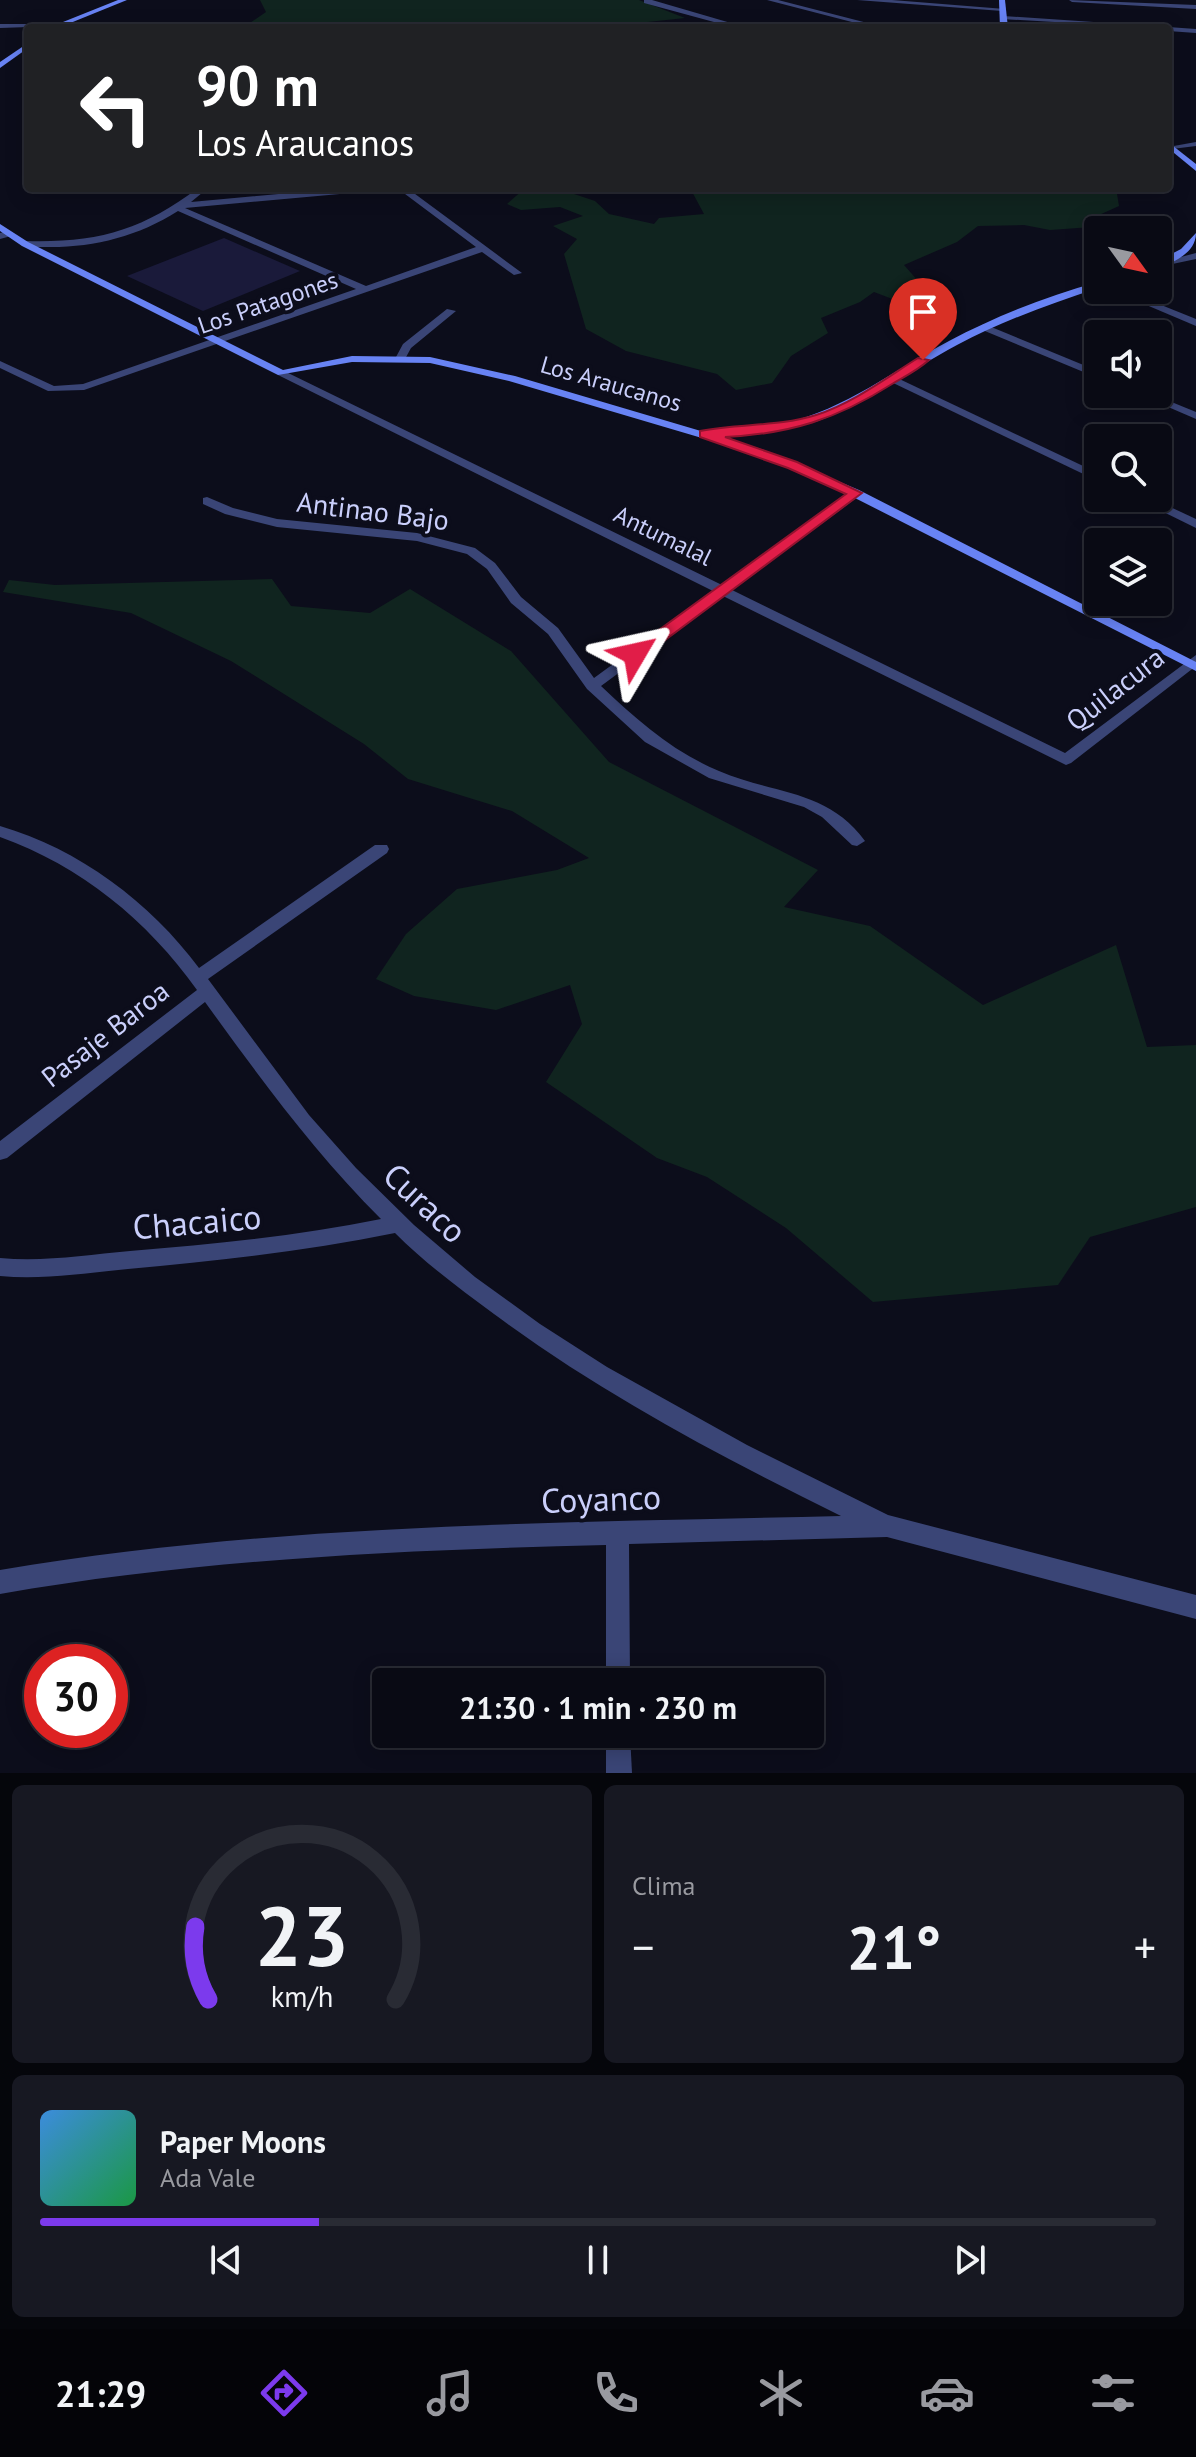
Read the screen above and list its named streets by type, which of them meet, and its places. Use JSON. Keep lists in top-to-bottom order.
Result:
{
  "streets": {
    "street": [
      "Los Patagones",
      "Los Araucanos",
      "Antinao Bajo",
      "Antumalal",
      "Quilacura",
      "Pasaje Baroa",
      "Curaco",
      "Chacaico",
      "Coyanco"
    ]
  },
  "crossings": [
    ["Los Araucanos", "Antumalal"],
    ["Los Araucanos", "Quilacura"],
    ["Antumalal", "Quilacura"],
    ["Pasaje Baroa", "Curaco"],
    ["Curaco", "Chacaico"],
    ["Curaco", "Coyanco"]
  ],
  "north": "bottom right",
  "page": {
    "turn": ["90 m", "Los Araucanos"],
    "limit": "30",
    "trip": "21:30 · 1 min · 230 m",
    "tile": "Clima",
    "heat": ["−", "21°", "+"],
    "song": ["Paper Moons", "Ada Vale"],
    "tabs": "21:29",
    "gauge": ["23", "km/h"]
  }
}
